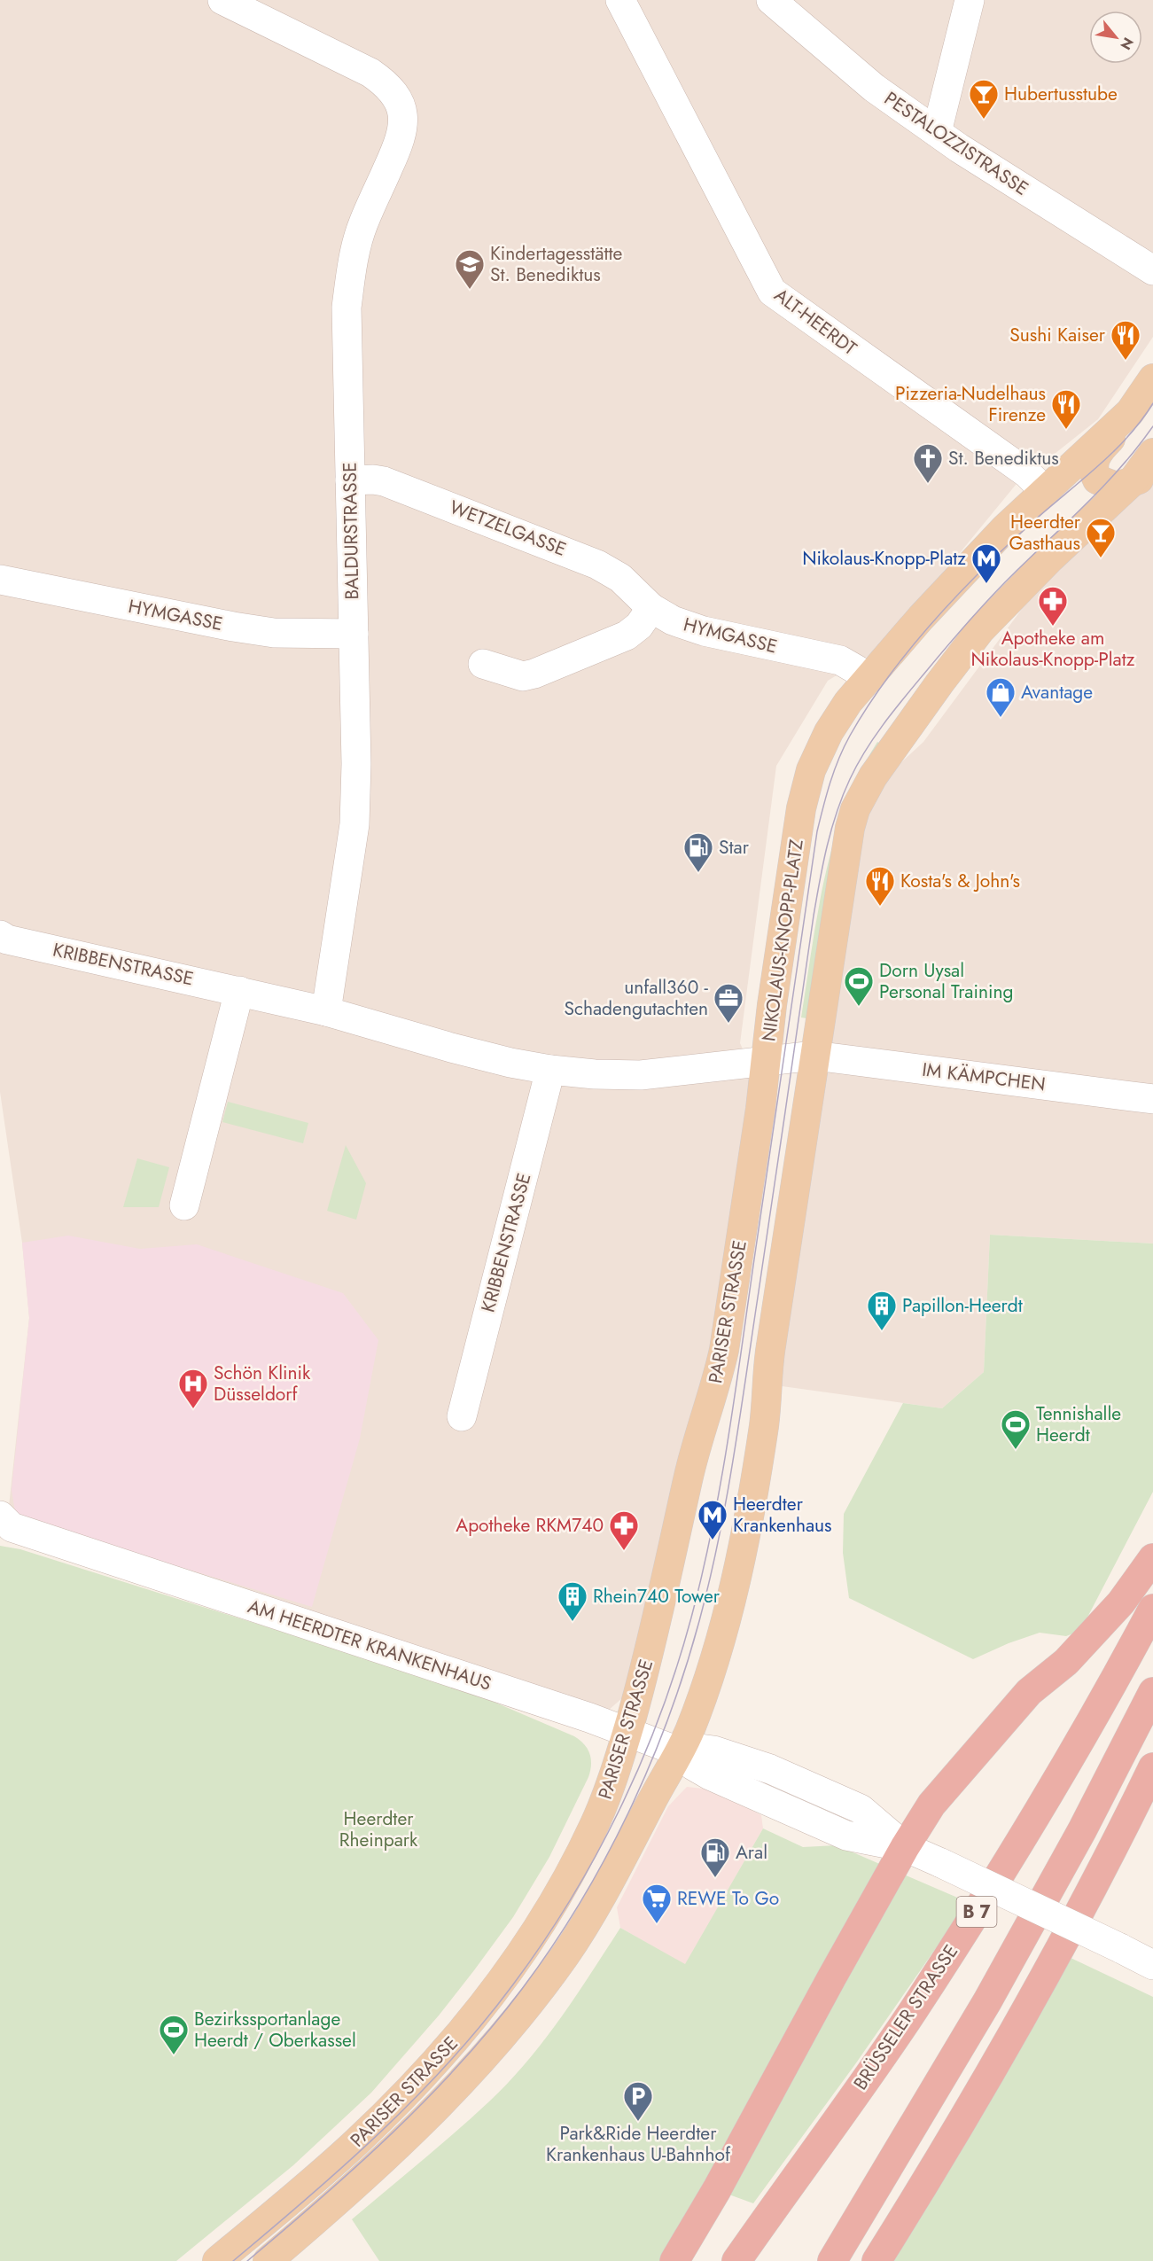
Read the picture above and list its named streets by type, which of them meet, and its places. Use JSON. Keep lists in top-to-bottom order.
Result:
{
  "streets": {
    "highway": ["B 7", "BRÜSSELER STRASSE"],
    "main road": ["NIKOLAUS-KNOPP-PLATZ", "PARISER STRASSE"],
    "street": [
      "PESTALOZZISTRASSE",
      "ALT-HEERDT",
      "WETZELGASSE",
      "BALDURSTRASSE",
      "HYMGASSE",
      "KRIBBENSTRASSE",
      "IM KÄMPCHEN",
      "AM HEERDTER KRANKENHAUS"
    ]
  },
  "crossings": [
    ["ALT-HEERDT", "NIKOLAUS-KNOPP-PLATZ"],
    ["WETZELGASSE", "BALDURSTRASSE"],
    ["WETZELGASSE", "HYMGASSE"],
    ["BALDURSTRASSE", "HYMGASSE"],
    ["BALDURSTRASSE", "KRIBBENSTRASSE"],
    ["HYMGASSE", "NIKOLAUS-KNOPP-PLATZ"],
    ["NIKOLAUS-KNOPP-PLATZ", "KRIBBENSTRASSE"],
    ["NIKOLAUS-KNOPP-PLATZ", "PARISER STRASSE"],
    ["KRIBBENSTRASSE", "PARISER STRASSE"],
    ["IM KÄMPCHEN", "PARISER STRASSE"],
    ["PARISER STRASSE", "AM HEERDTER KRANKENHAUS"]
  ],
  "parks": ["Heerdter Rheinpark"],
  "places": {
    "bar": ["Hubertusstube", "Heerdter Gasthaus"],
    "school or university": ["Kindertagesstätte St. Benediktus"],
    "restaurant": ["Sushi Kaiser", "Pizzeria-Nudelhaus Firenze", "Kosta's & John's"],
    "church": ["St. Benediktus"],
    "metro station": ["Nikolaus-Knopp-Platz", "Heerdter Krankenhaus"],
    "pharmacy": ["Apotheke am Nikolaus-Knopp-Platz", "Apotheke RKM740"],
    "shop": ["Avantage"],
    "fuel station": ["Star", "Aral"],
    "sports": ["Dorn Uysal Personal Training", "Tennishalle Heerdt", "Bezirkssportanlage Heerdt / Oberkassel"],
    "office": ["unfall360 - Schadengutachten"],
    "building": ["Papillon-Heerdt", "Rhein740 Tower"],
    "hospital": ["Schön Klinik Düsseldorf"],
    "supermarket": ["REWE To Go"],
    "parking": ["Park&Ride Heerdter Krankenhaus U-Bahnhof"]
  },
  "north": "bottom right"
}
